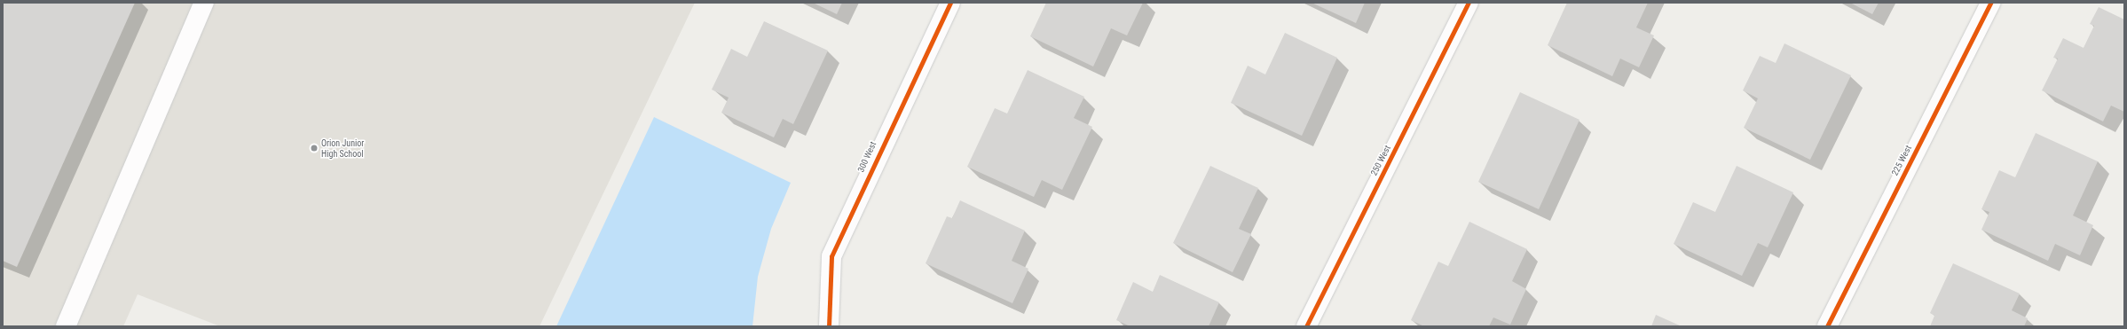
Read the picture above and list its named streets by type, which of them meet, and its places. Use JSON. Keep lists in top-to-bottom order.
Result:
{
  "streets": {
    "street": ["300 West", "250 West", "225 West"]
  },
  "places": ["Orion Junior High School"]
}
